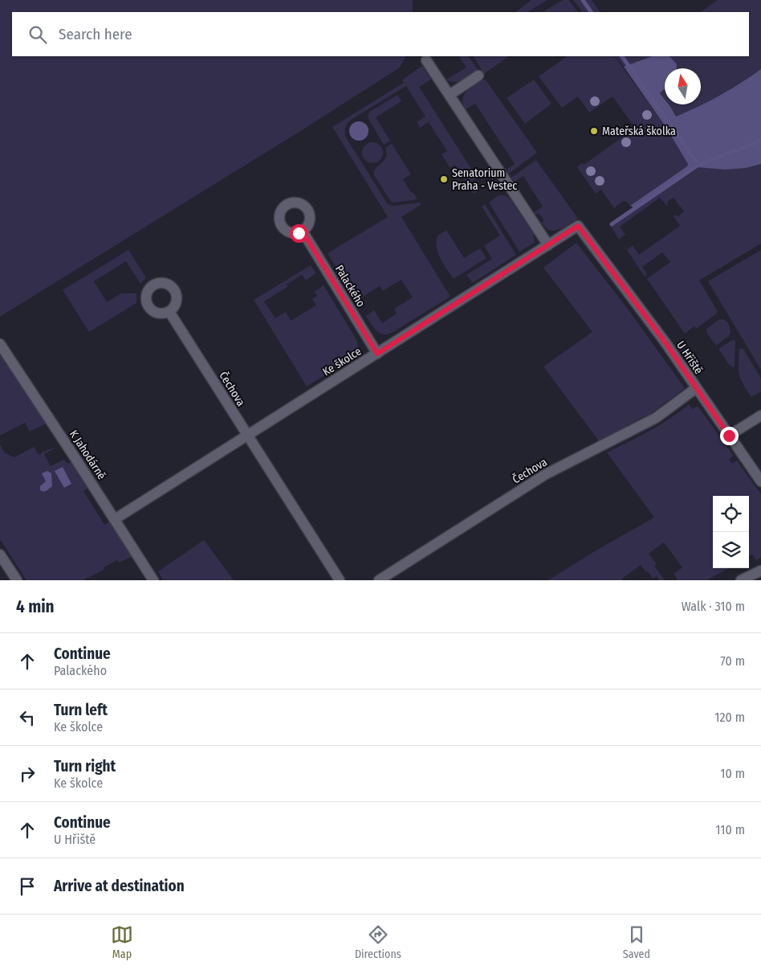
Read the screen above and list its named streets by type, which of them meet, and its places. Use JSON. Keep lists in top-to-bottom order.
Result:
{
  "streets": {
    "street": [
      "Palackého",
      "U Hřiště",
      "Ke školce",
      "Čechova",
      "K Jahodárně"
    ]
  },
  "crossings": [
    ["Palackého", "Ke školce"],
    ["U Hřiště", "Ke školce"],
    ["U Hřiště", "Čechova"],
    ["Ke školce", "Čechova"],
    ["Ke školce", "K Jahodárně"]
  ],
  "places": ["Mateřská školka", "Senatorium Praha - Vestec"],
  "north": "top",
  "page": {
    "search": "Search here",
    "heading": ["4 min", "Walk · 310 m"],
    "list": [
      ["Continue", "Palackého", "70 m"],
      ["Turn left", "Ke školce", "120 m"],
      ["Turn right", "Ke školce", "10 m"],
      ["Continue", "U Hřiště", "110 m"],
      "Arrive at destination"
    ],
    "nav": ["Map", "Directions", "Saved"]
  }
}
